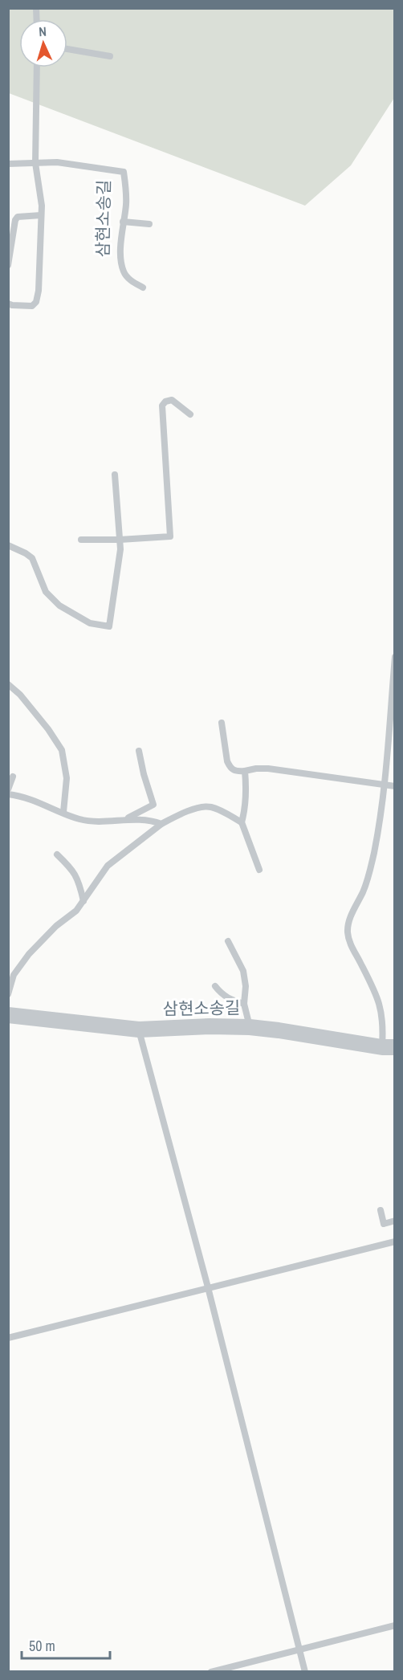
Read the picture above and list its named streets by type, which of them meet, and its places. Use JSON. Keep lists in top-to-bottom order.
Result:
{
  "streets": {
    "street": ["삼현소송길"]
  },
  "scale_bar": "50 m",
  "north": "top"
}
